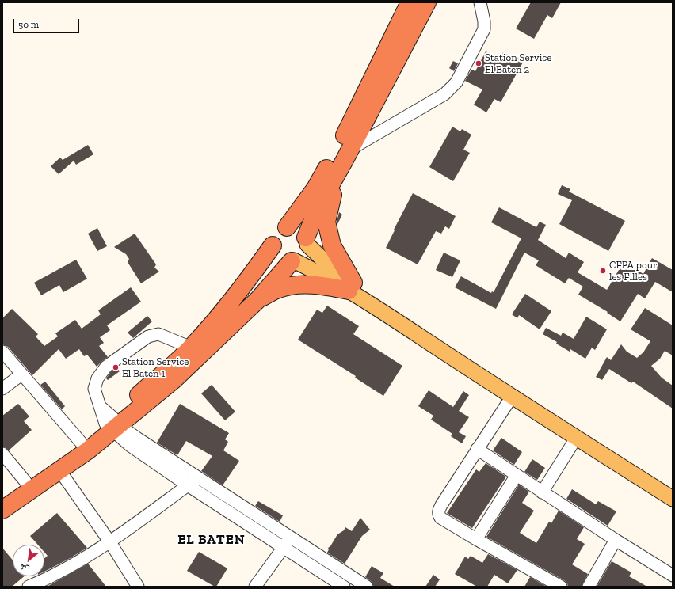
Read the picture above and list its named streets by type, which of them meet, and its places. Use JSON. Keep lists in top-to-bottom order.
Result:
{
  "districts": ["EL BATEN"],
  "places": ["Station Service El Baten 2", "CFPA pour les Filles", "Station Service El Baten 1"],
  "scale_bar": "50 m",
  "north": "bottom left"
}
